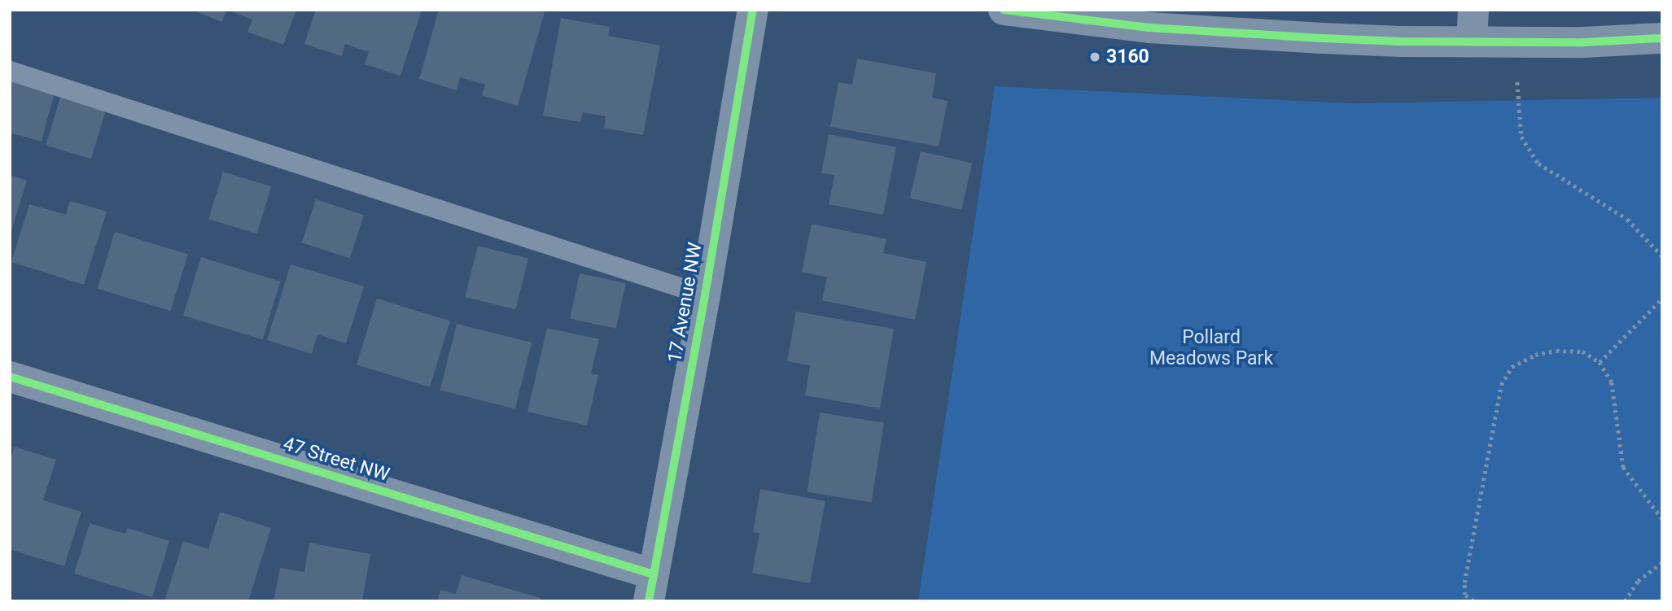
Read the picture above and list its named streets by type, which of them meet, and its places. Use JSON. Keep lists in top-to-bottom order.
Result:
{
  "streets": {
    "street": ["17 Avenue NW", "47 Street NW"]
  },
  "crossings": [
    ["17 Avenue NW", "47 Street NW"]
  ],
  "parks": ["Pollard Meadows Park"],
  "places": ["3160"]
}
